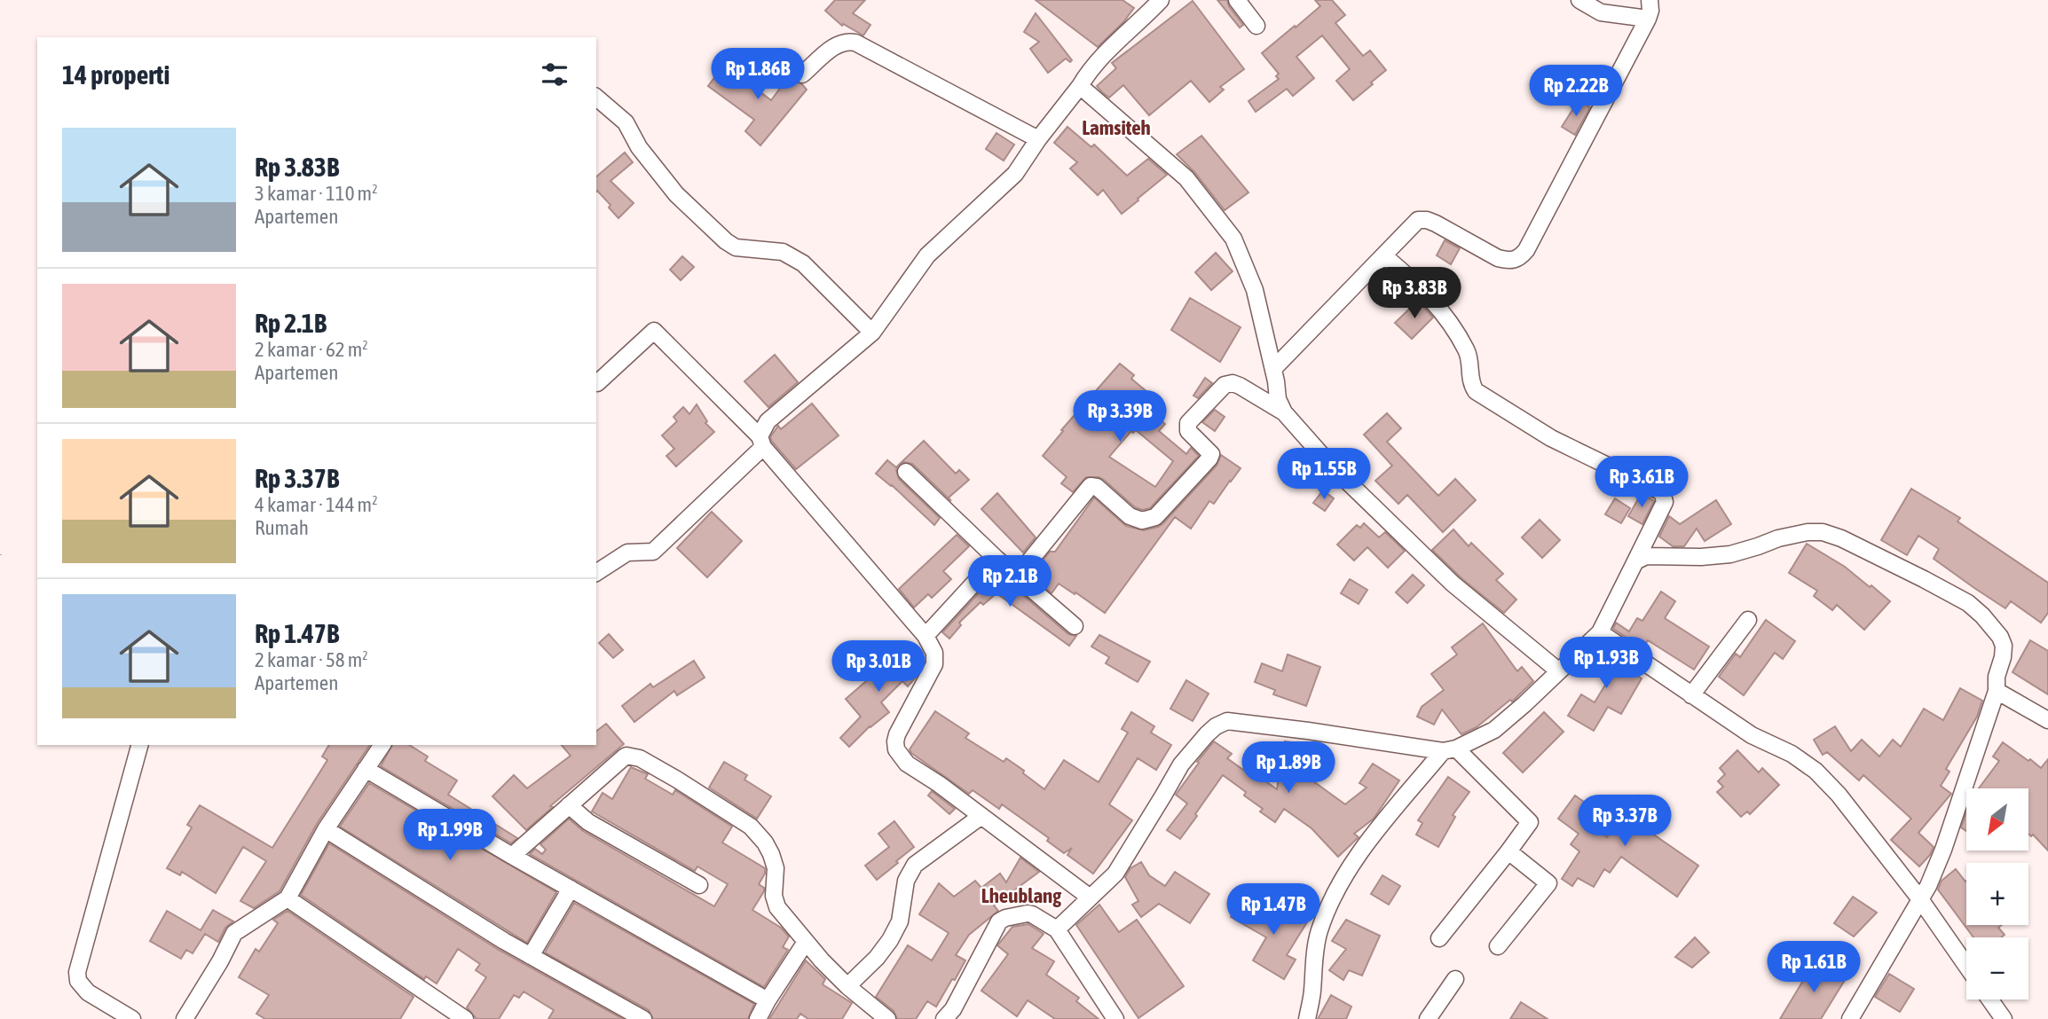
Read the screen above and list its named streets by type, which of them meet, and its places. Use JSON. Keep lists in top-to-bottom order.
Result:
{
  "districts": ["Lamsiteh", "Lheublang"],
  "north": "bottom left",
  "page": {
    "heading": "14 properti",
    "price": [
      "Rp 1.86B",
      "Rp 2.22B",
      "Rp 3.83B",
      "Rp 3.39B",
      "Rp 1.55B",
      "Rp 3.61B",
      "Rp 2.1B",
      "Rp 1.93B",
      "Rp 3.01B",
      "Rp 1.89B",
      "Rp 3.37B",
      "Rp 1.99B",
      "Rp 1.47B",
      "Rp 1.61B"
    ],
    "list": [
      {
        "name": "Rp 3.83B",
        "note": "3 kamar · 110 m² · Apartemen"
      },
      {
        "name": "Rp 2.1B",
        "note": "2 kamar · 62 m² · Apartemen"
      },
      {
        "name": "Rp 3.37B",
        "note": "4 kamar · 144 m² · Rumah"
      },
      {
        "name": "Rp 1.47B",
        "note": "2 kamar · 58 m² · Apartemen"
      }
    ],
    "map_buttons": ["+", "−"]
  }
}
